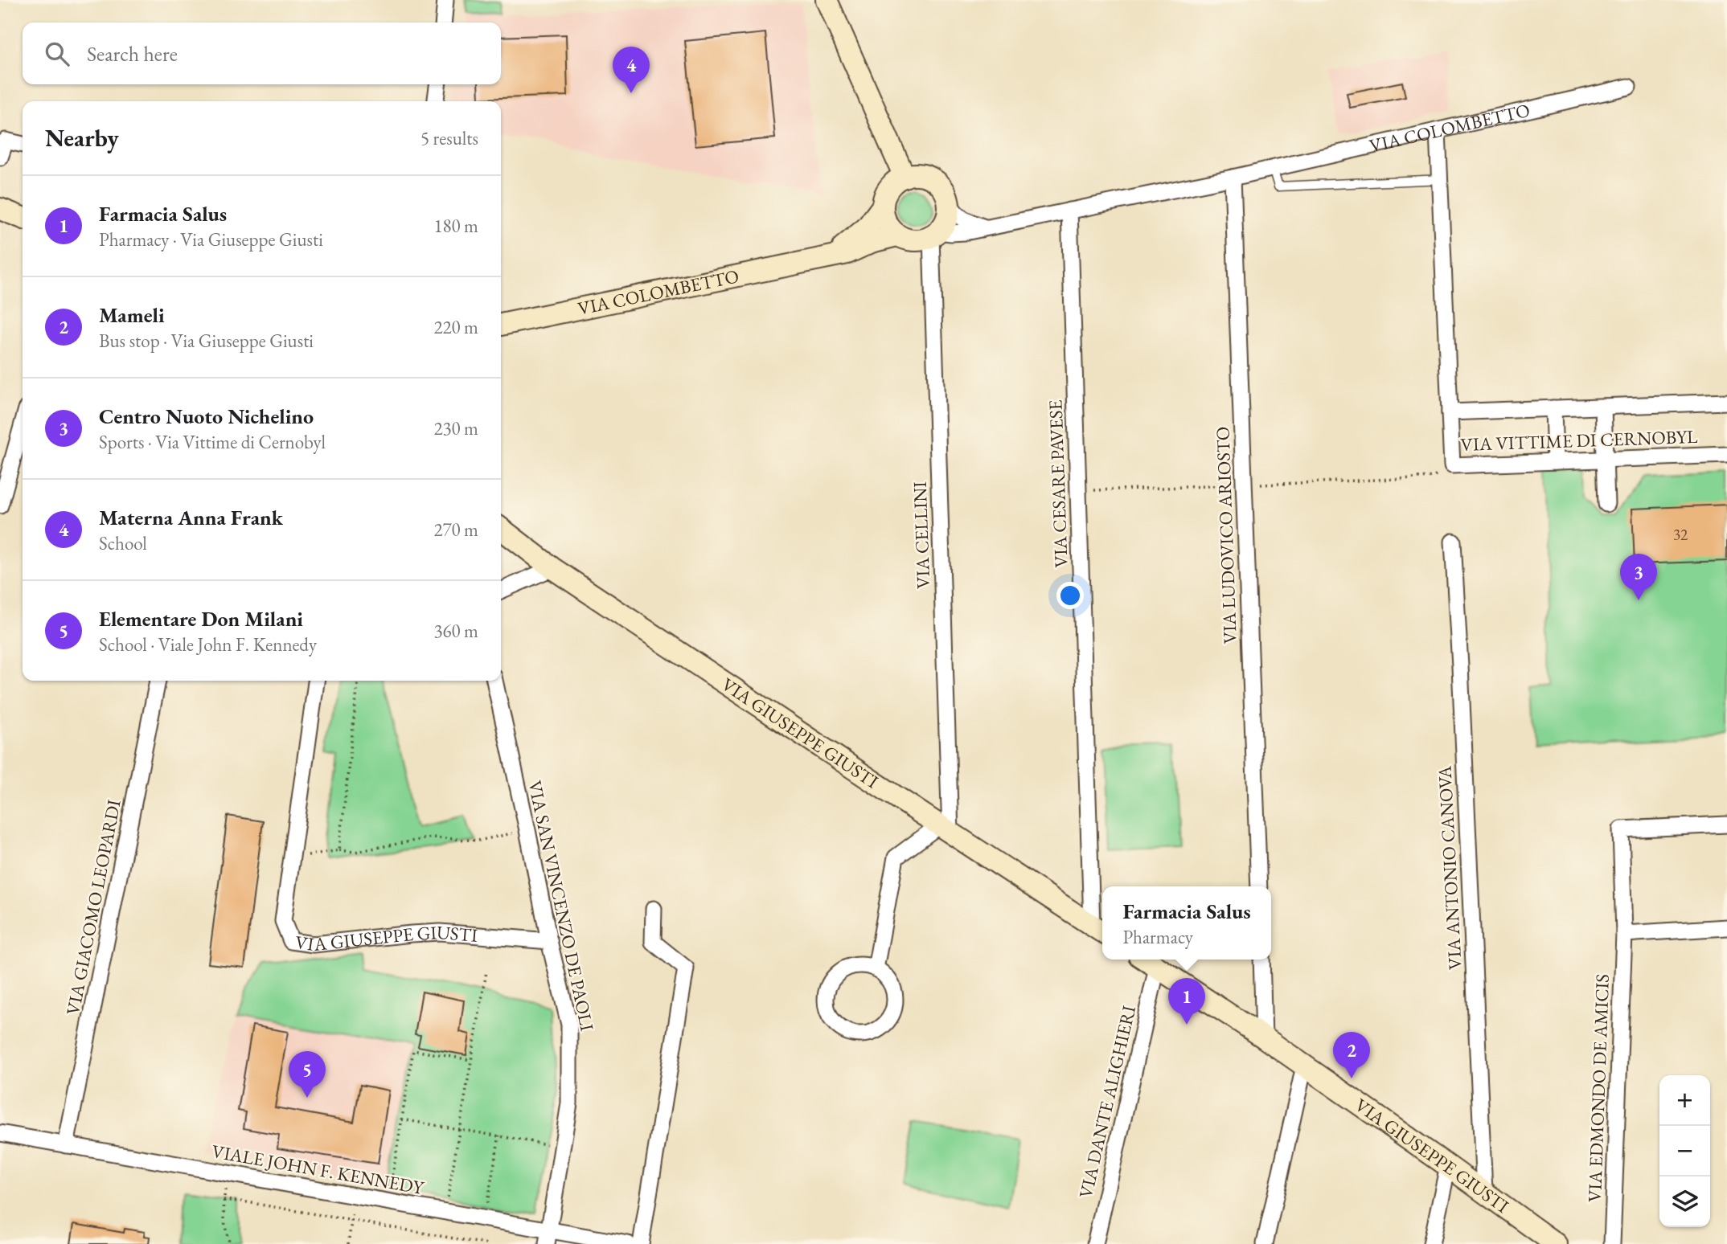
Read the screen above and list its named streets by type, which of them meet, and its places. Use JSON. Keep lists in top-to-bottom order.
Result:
{
  "streets": {
    "street": [
      "VIA COLOMBETTO",
      "VIA VITTIME DI CERNOBYL",
      "VIA CESARE PAVESE",
      "VIA CELLINI",
      "VIA LUDOVICO ARIOSTO",
      "VIA GIUSEPPE GIUSTI",
      "VIA ANTONIO CANOVA",
      "VIA SAN VINCENZO DE PAOLI",
      "VIA GIACOMO LEOPARDI",
      "VIA EDMONDO DE AMICIS",
      "VIA DANTE ALIGHIERI",
      "VIALE JOHN F. KENNEDY"
    ]
  },
  "crossings": [
    ["VIA COLOMBETTO", "VIA VITTIME DI CERNOBYL"],
    ["VIA COLOMBETTO", "VIA CESARE PAVESE"],
    ["VIA COLOMBETTO", "VIA CELLINI"],
    ["VIA COLOMBETTO", "VIA LUDOVICO ARIOSTO"],
    ["VIA CESARE PAVESE", "VIA GIUSEPPE GIUSTI"],
    ["VIA CELLINI", "VIA GIUSEPPE GIUSTI"],
    ["VIA GIUSEPPE GIUSTI", "VIA ANTONIO CANOVA"],
    ["VIA GIUSEPPE GIUSTI", "VIA SAN VINCENZO DE PAOLI"],
    ["VIA GIUSEPPE GIUSTI", "VIA DANTE ALIGHIERI"],
    ["VIA SAN VINCENZO DE PAOLI", "VIALE JOHN F. KENNEDY"],
    ["VIA GIACOMO LEOPARDI", "VIALE JOHN F. KENNEDY"]
  ],
  "house_numbers": ["32"],
  "page": {
    "search": "Search here",
    "pins": [
      "4",
      "3",
      "1",
      "2",
      "5"
    ],
    "heading": ["Nearby", "5 results"],
    "list": [
      {
        "mark": "1",
        "name": "Farmacia Salus",
        "note": "Pharmacy · Via Giuseppe Giusti",
        "value": "180 m"
      },
      {
        "mark": "2",
        "name": "Mameli",
        "note": "Bus stop · Via Giuseppe Giusti",
        "value": "220 m"
      },
      {
        "mark": "3",
        "name": "Centro Nuoto Nichelino",
        "note": "Sports · Via Vittime di Cernobyl",
        "value": "230 m"
      },
      {
        "mark": "4",
        "name": "Materna Anna Frank",
        "note": "School",
        "value": "270 m"
      },
      {
        "mark": "5",
        "name": "Elementare Don Milani",
        "note": "School · Viale John F. Kennedy",
        "value": "360 m"
      }
    ],
    "popup": ["Farmacia Salus", "Pharmacy"],
    "map_buttons": ["+", "−"]
  }
}
